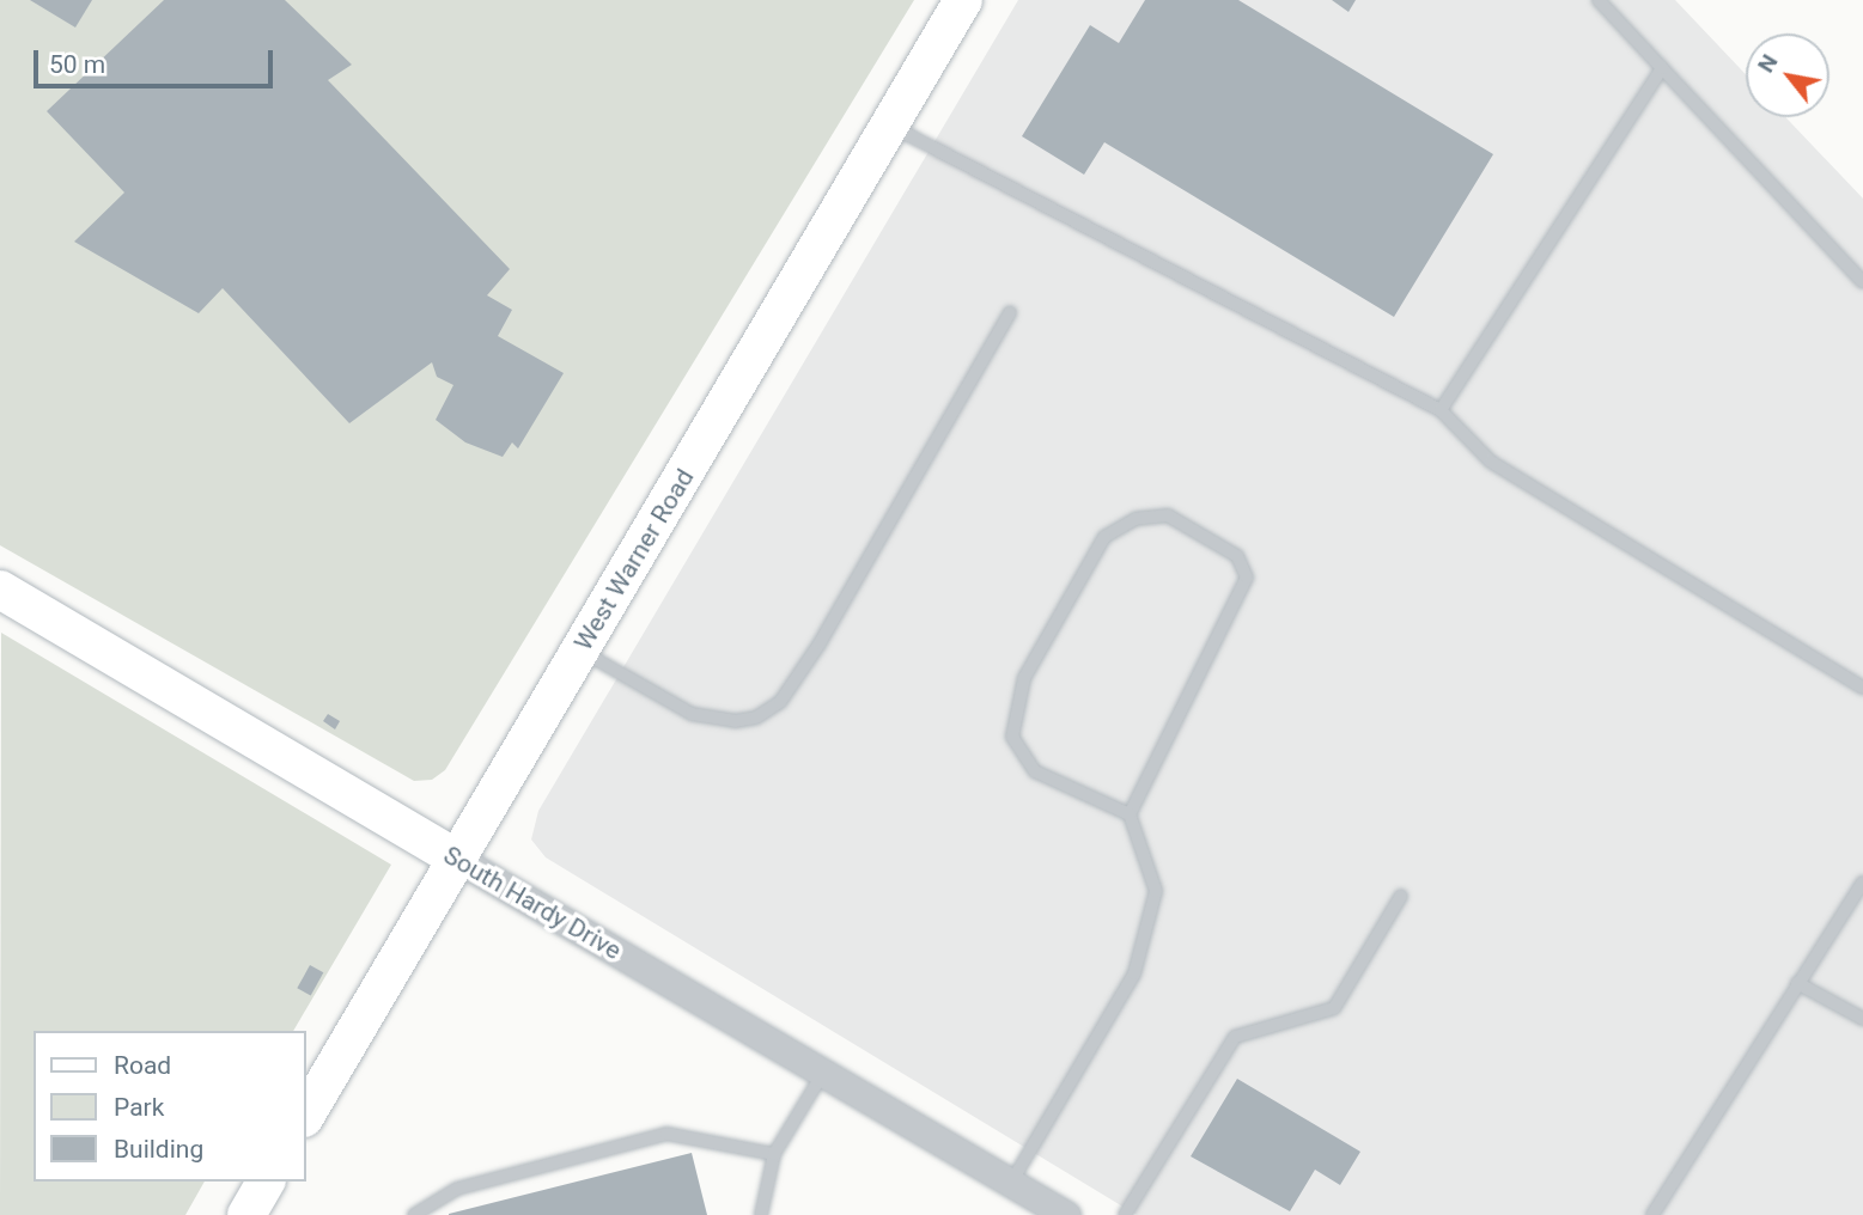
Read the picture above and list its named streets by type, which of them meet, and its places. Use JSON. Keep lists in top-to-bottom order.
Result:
{
  "streets": {
    "main road": ["West Warner Road", "South Hardy Drive"]
  },
  "crossings": [
    ["West Warner Road", "South Hardy Drive"]
  ],
  "legend": ["Road", "Park", "Building"],
  "scale_bar": "50 m",
  "north": "top left"
}
